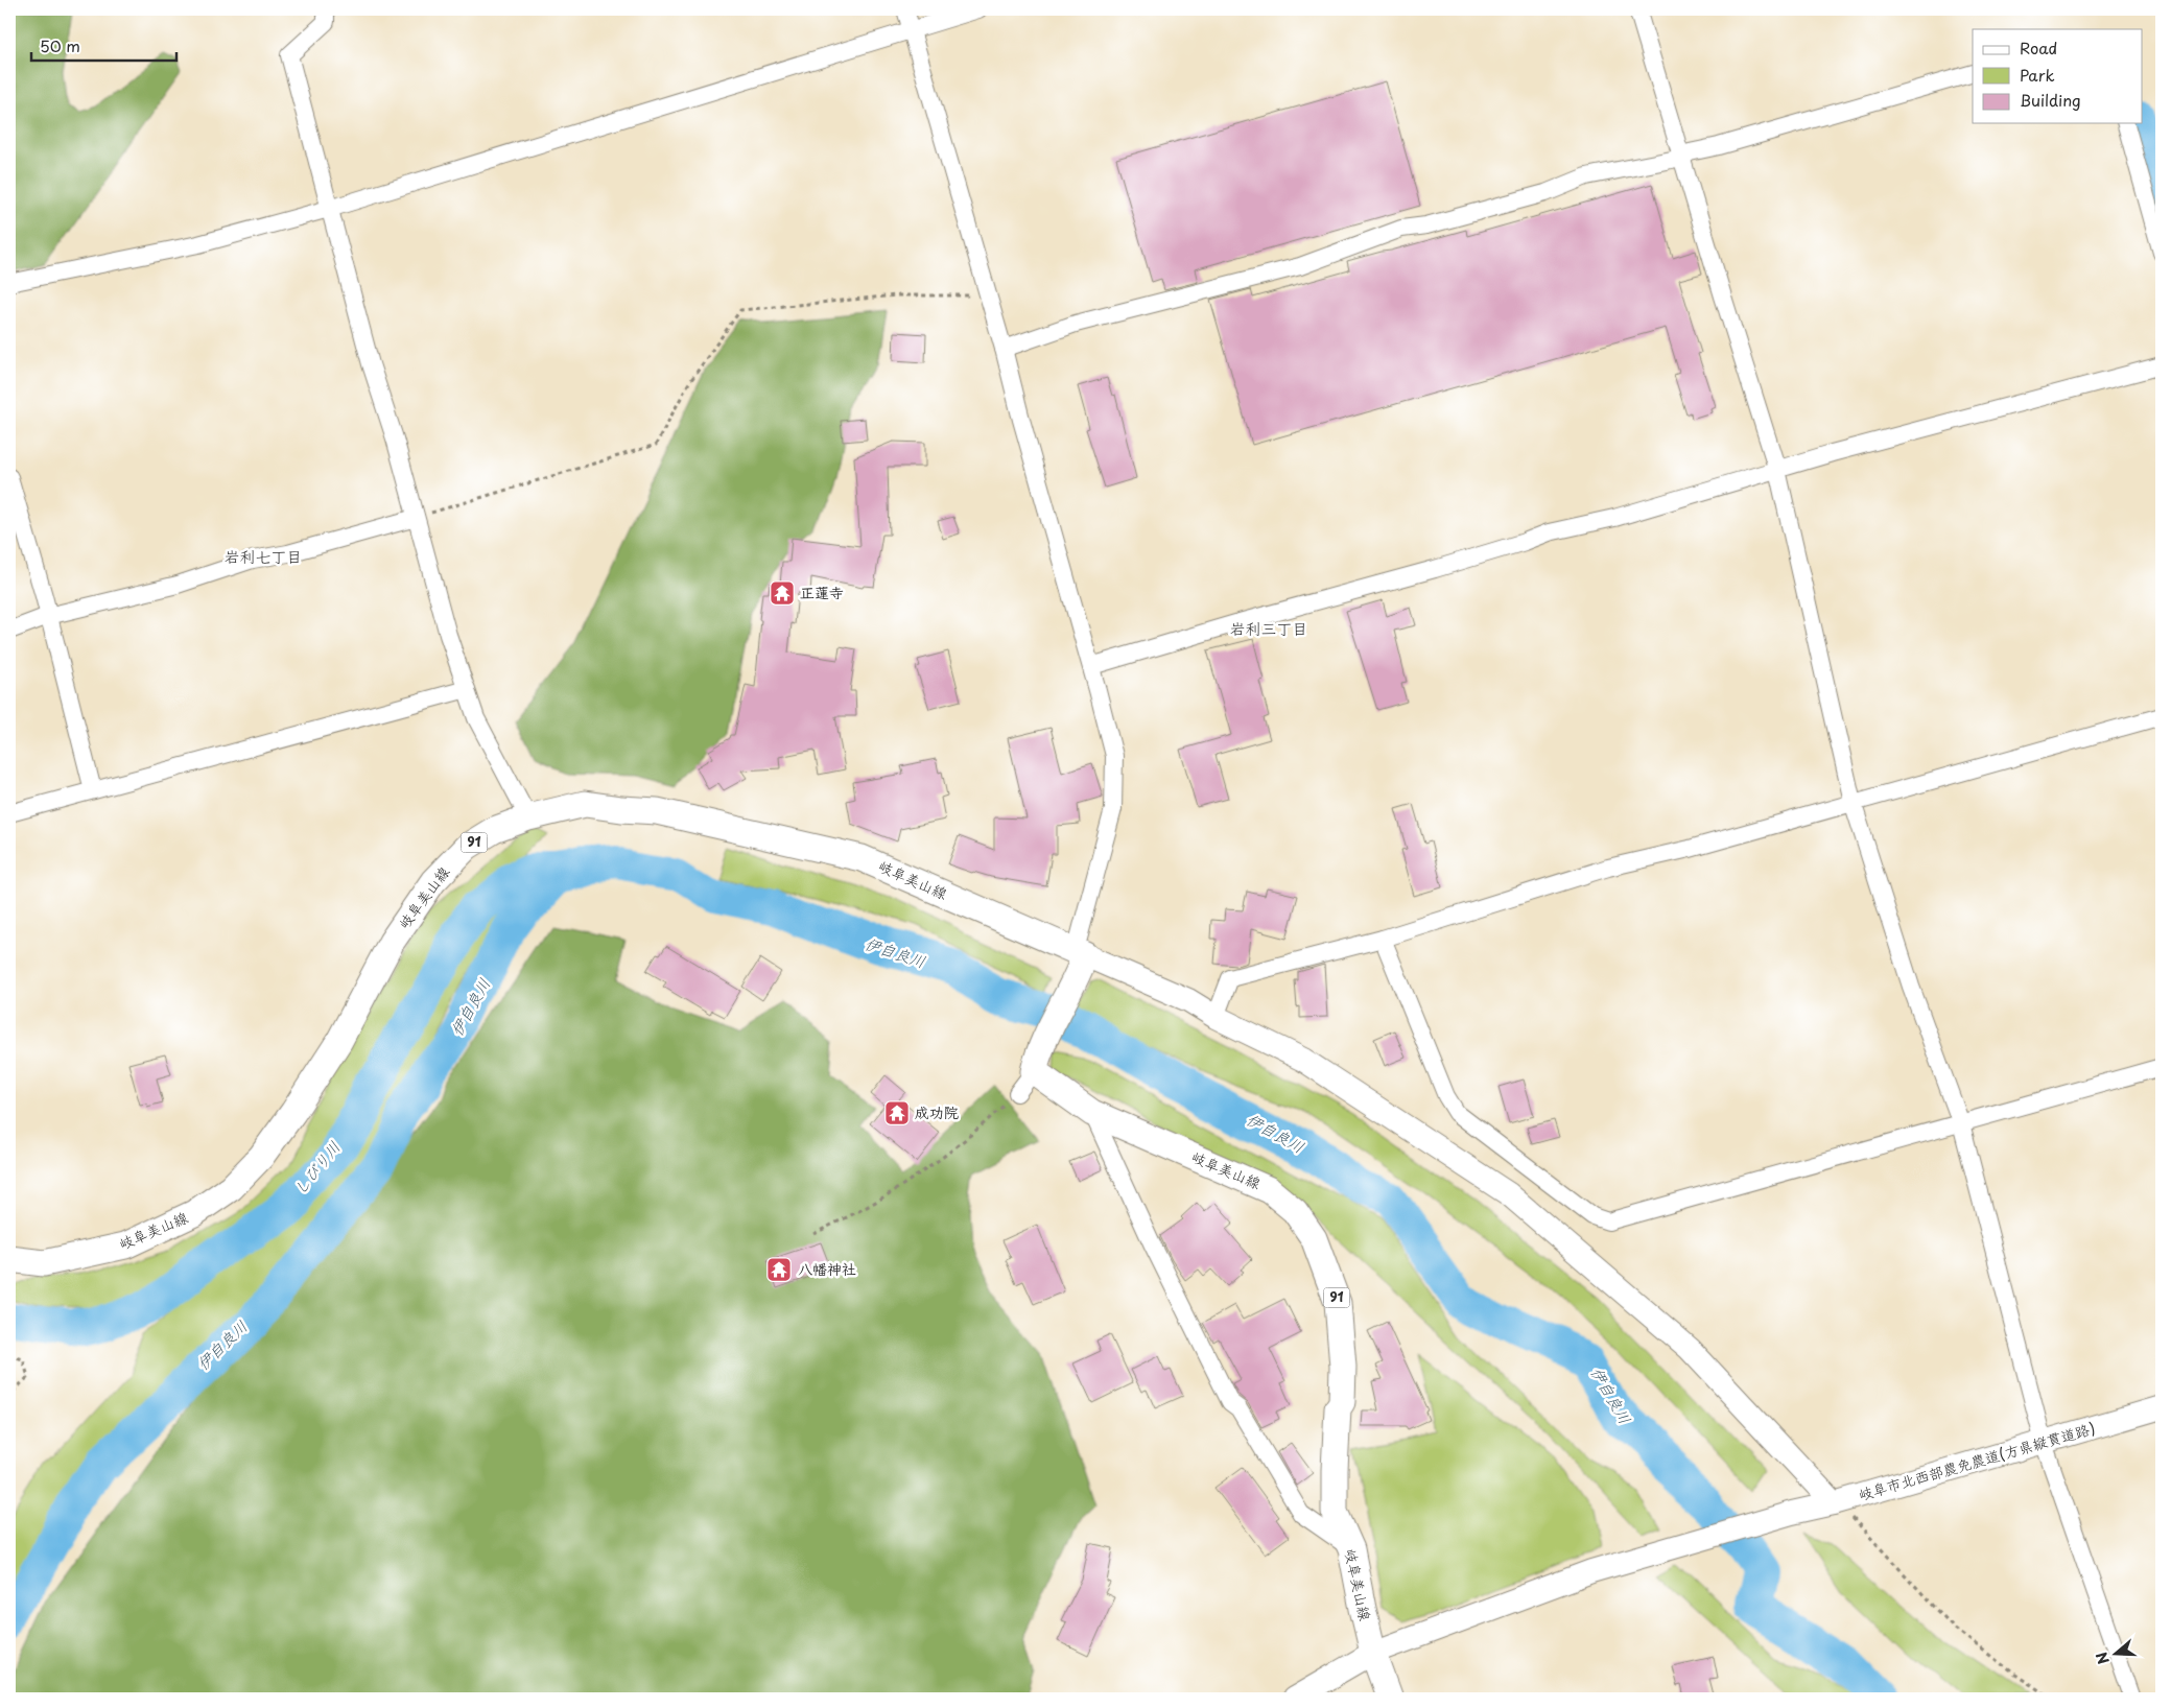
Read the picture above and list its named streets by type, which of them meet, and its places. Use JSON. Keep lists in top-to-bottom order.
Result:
{
  "streets": {
    "main road": ["91", "岐阜美山線"],
    "street": ["岐阜市北西部農免農道(方県縦貫道路)"]
  },
  "crossings": [
    ["岐阜美山線", "岐阜市北西部農免農道(方県縦貫道路)"]
  ],
  "districts": ["岩利七丁目", "岩利三丁目"],
  "water": ["伊自良川", "しびり川"],
  "places": {
    "temple": ["正蓮寺", "成功院", "八幡神社"]
  },
  "legend": ["Road", "Park", "Building"],
  "scale_bar": "50 m",
  "north": "left"
}
